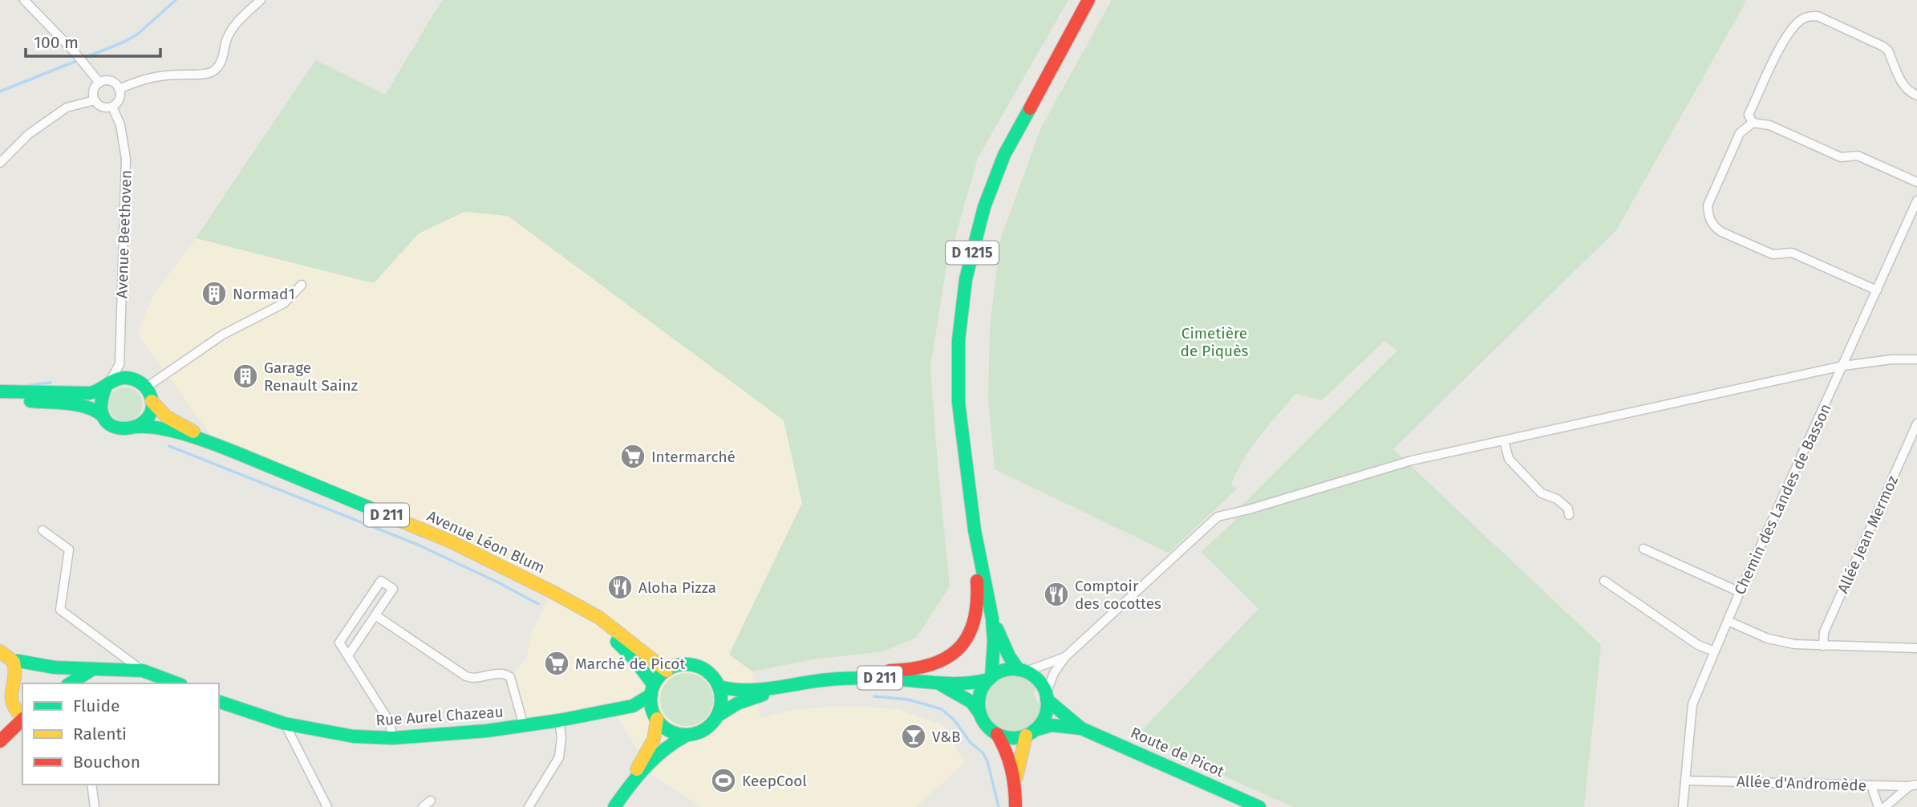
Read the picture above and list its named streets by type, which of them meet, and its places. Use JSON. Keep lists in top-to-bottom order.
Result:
{
  "streets": {
    "main road": [
      "D 1215",
      "D 211",
      "Avenue Léon Blum",
      "Rue Aurel Chazeau",
      "Route de Picot"
    ],
    "street": [
      "Avenue Beethoven",
      "Chemin des Landes de Basson",
      "Allée Jean Mermoz",
      "Allée d'Andromède"
    ]
  },
  "crossings": [
    ["Avenue Beethoven", "Avenue Léon Blum"],
    ["D 1215", "D 211"],
    ["D 1215", "Route de Picot"],
    ["Chemin des Landes de Basson", "Allée d'Andromède"],
    ["D 211", "Avenue Léon Blum"],
    ["D 211", "Rue Aurel Chazeau"],
    ["D 211", "Route de Picot"],
    ["Avenue Léon Blum", "Rue Aurel Chazeau"]
  ],
  "parks": ["Cimetière de Piquès"],
  "places": {
    "building": ["Normad1", "Garage Renault Sainz"],
    "supermarket": ["Intermarché", "Marché de Picot"],
    "restaurant": ["Aloha Pizza", "Comptoir des cocottes"],
    "bar": ["V&B"],
    "sports": ["KeepCool"]
  },
  "legend": ["Fluide", "Ralenti", "Bouchon"],
  "scale_bar": "100 m"
}
